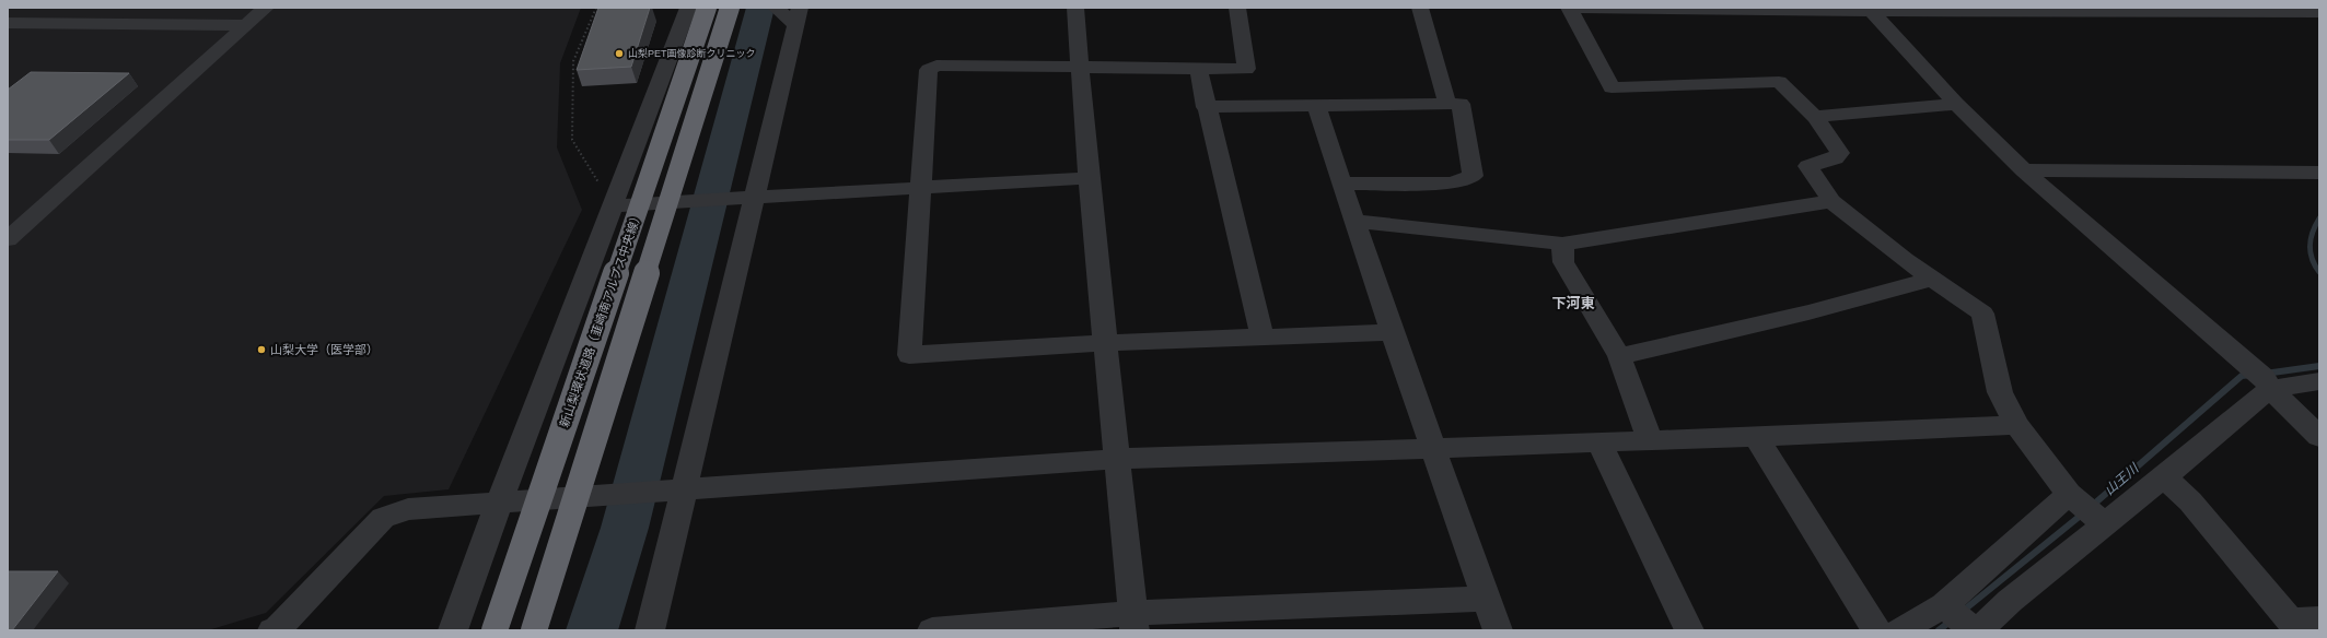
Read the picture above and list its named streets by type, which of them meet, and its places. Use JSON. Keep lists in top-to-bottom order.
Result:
{
  "streets": {
    "highway": ["新山梨環状道路（韮崎南アルプス中央線）"]
  },
  "districts": ["下河東"],
  "water": ["山王川"],
  "places": ["山梨PET画像診断クリニック", "山梨大学（医学部）"]
}
